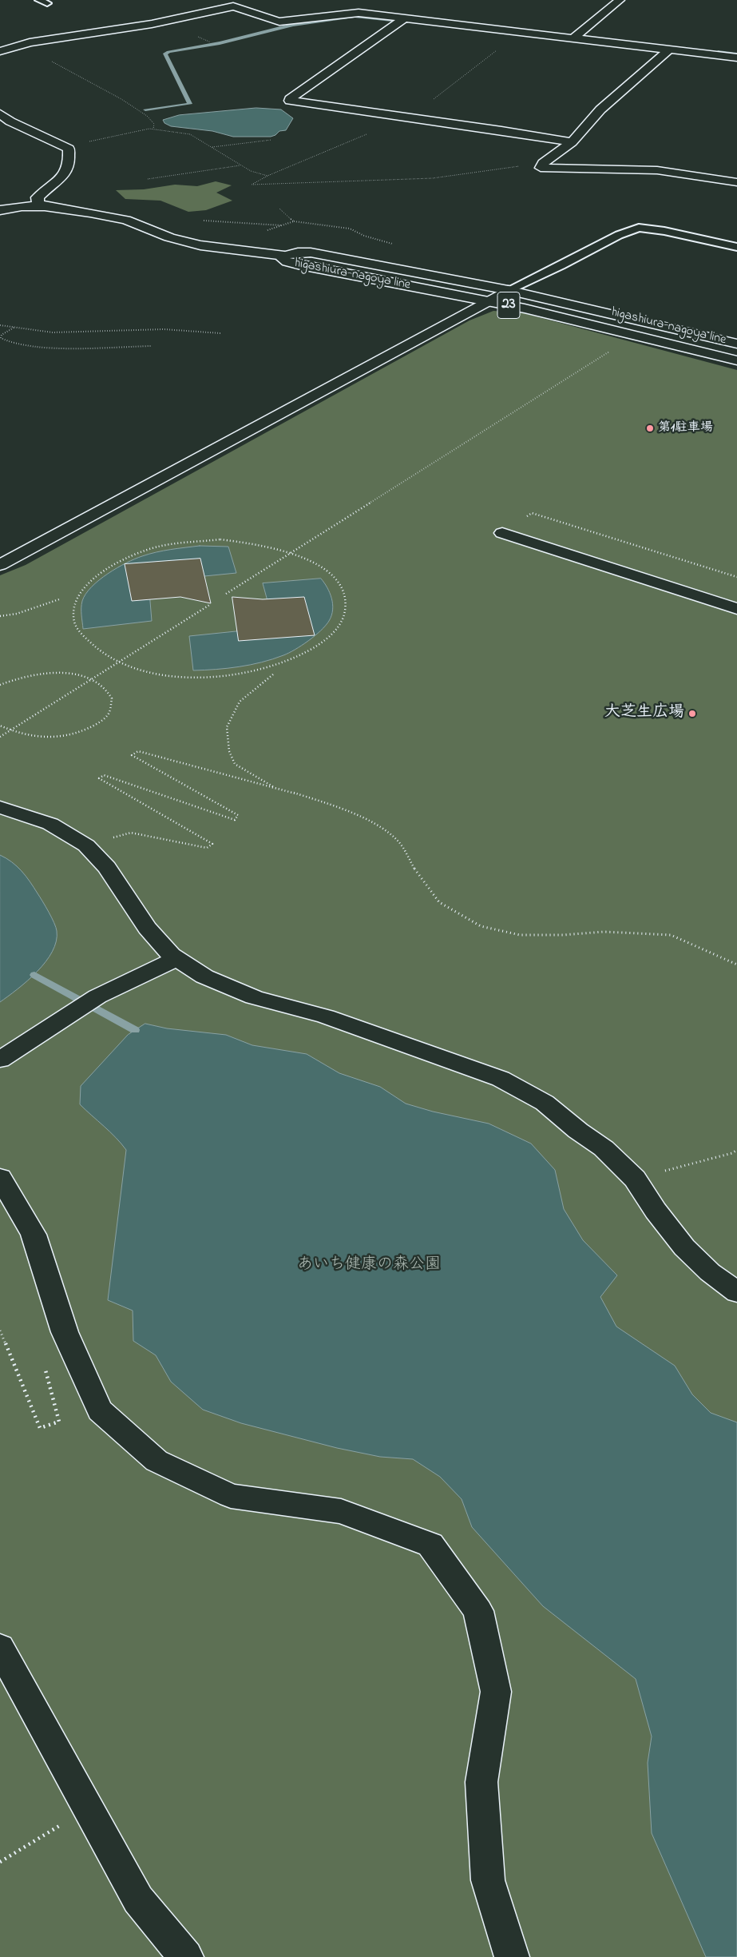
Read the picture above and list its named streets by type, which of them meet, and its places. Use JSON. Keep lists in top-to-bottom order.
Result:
{
  "streets": {
    "street": ["higashiura-nagoya line", "23"]
  },
  "parks": ["あいち健康の森公園"],
  "places": ["第1駐車場", "大芝生広場"]
}
